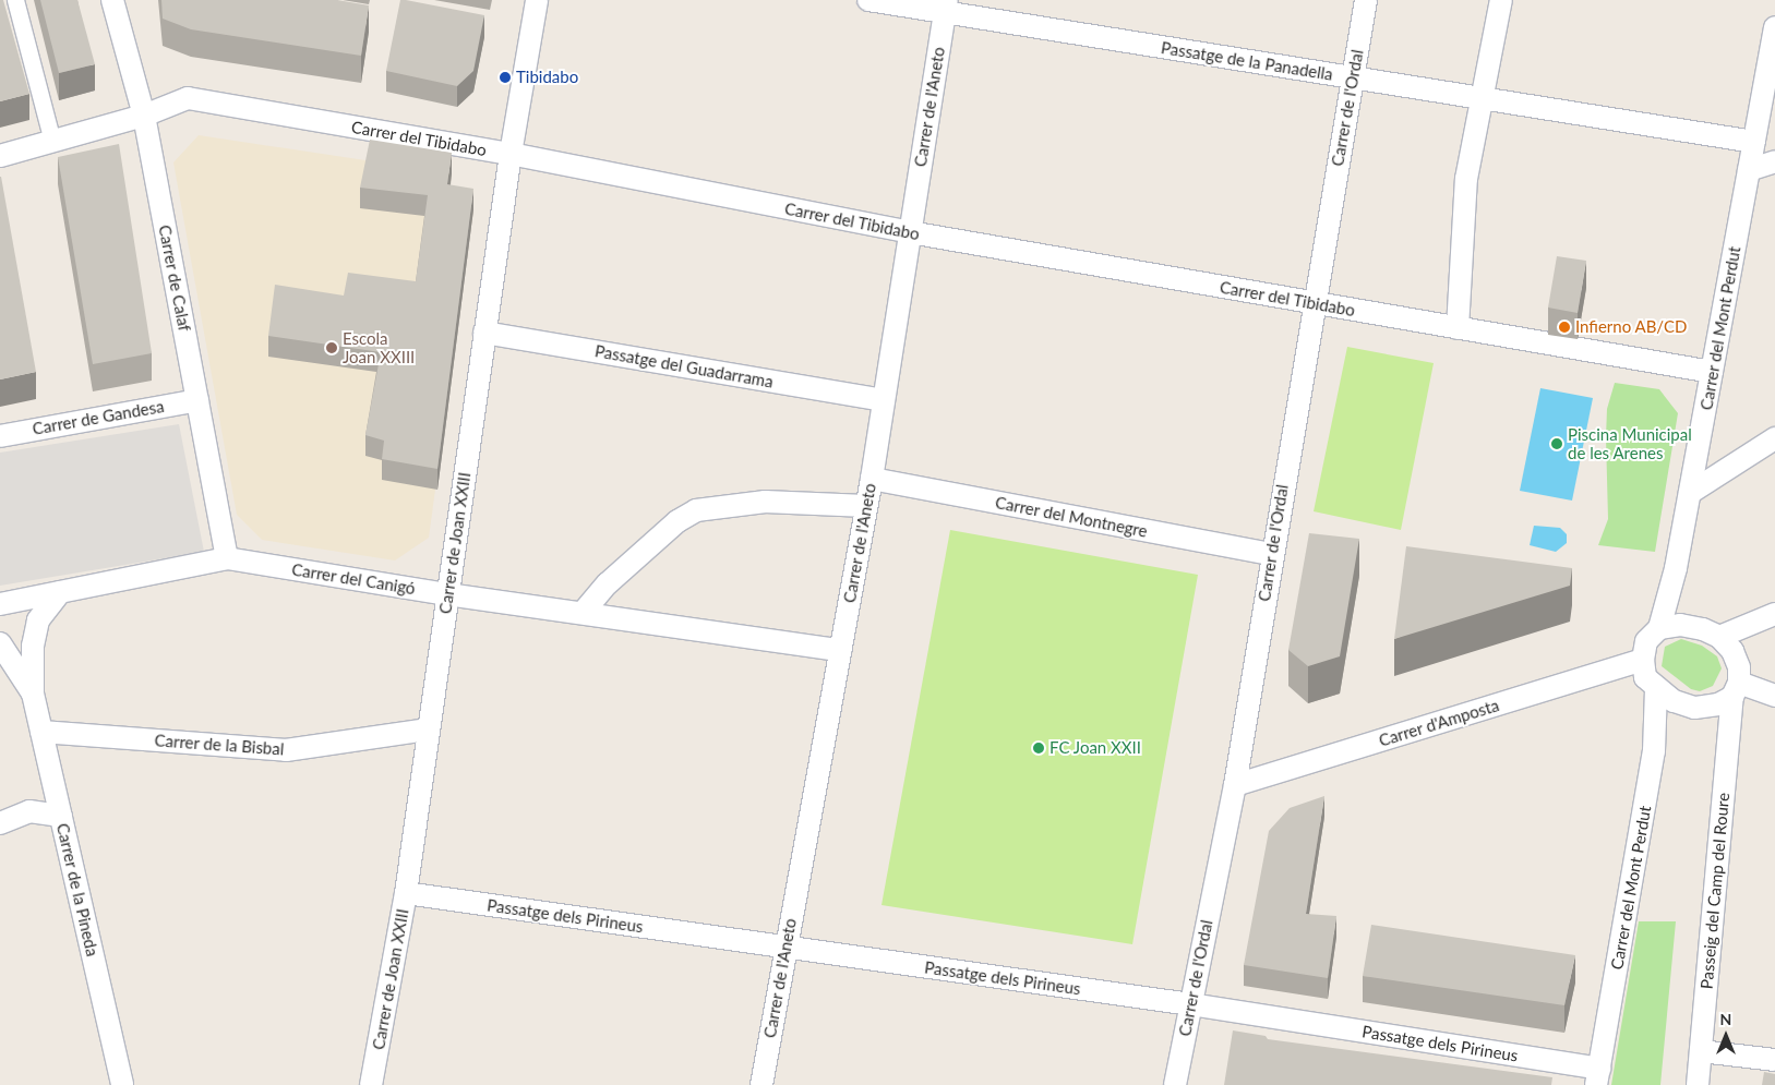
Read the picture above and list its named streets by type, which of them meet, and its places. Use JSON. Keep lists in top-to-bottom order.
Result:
{
  "streets": {
    "street": [
      "Passatge de la Panadella",
      "Carrer de l'Aneto",
      "Carrer de l'Ordal",
      "Carrer del Tibidabo",
      "Carrer de Calaf",
      "Carrer del Mont Perdut",
      "Passatge del Guadarrama",
      "Carrer de Gandesa",
      "Carrer del Montnegre",
      "Carrer de Joan XXIII",
      "Carrer del Canigó",
      "Carrer d'Amposta",
      "Carrer de la Bisbal",
      "Carrer de la Pineda",
      "Passeig del Camp del Roure",
      "Passatge dels Pirineus"
    ]
  },
  "crossings": [
    ["Passatge de la Panadella", "Carrer de l'Aneto"],
    ["Passatge de la Panadella", "Carrer de l'Ordal"],
    ["Passatge de la Panadella", "Carrer del Mont Perdut"],
    ["Carrer de l'Aneto", "Carrer del Tibidabo"],
    ["Carrer de l'Aneto", "Passatge del Guadarrama"],
    ["Carrer de l'Aneto", "Carrer del Montnegre"],
    ["Carrer de l'Aneto", "Carrer del Canigó"],
    ["Carrer de l'Aneto", "Passatge dels Pirineus"],
    ["Carrer de l'Ordal", "Carrer del Tibidabo"],
    ["Carrer de l'Ordal", "Carrer del Montnegre"],
    ["Carrer de l'Ordal", "Carrer d'Amposta"],
    ["Carrer de l'Ordal", "Passatge dels Pirineus"],
    ["Carrer del Tibidabo", "Carrer de Calaf"],
    ["Carrer del Tibidabo", "Carrer del Mont Perdut"],
    ["Carrer del Tibidabo", "Carrer de Joan XXIII"],
    ["Carrer de Calaf", "Carrer de Gandesa"],
    ["Carrer de Calaf", "Carrer del Canigó"],
    ["Carrer del Mont Perdut", "Carrer d'Amposta"],
    ["Carrer del Mont Perdut", "Passeig del Camp del Roure"],
    ["Carrer del Mont Perdut", "Passatge dels Pirineus"],
    ["Passatge del Guadarrama", "Carrer de Joan XXIII"],
    ["Carrer de Joan XXIII", "Carrer del Canigó"],
    ["Carrer de Joan XXIII", "Carrer de la Bisbal"],
    ["Carrer de Joan XXIII", "Passatge dels Pirineus"],
    ["Carrer del Canigó", "Carrer de la Pineda"],
    ["Carrer d'Amposta", "Passeig del Camp del Roure"],
    ["Carrer de la Bisbal", "Carrer de la Pineda"]
  ],
  "places": [
    "Tibidabo",
    "Infierno AB/CD",
    "Escola Joan XXIII",
    "Piscina Municipal de les Arenes",
    "FC Joan XXII"
  ],
  "north": "top"
}
